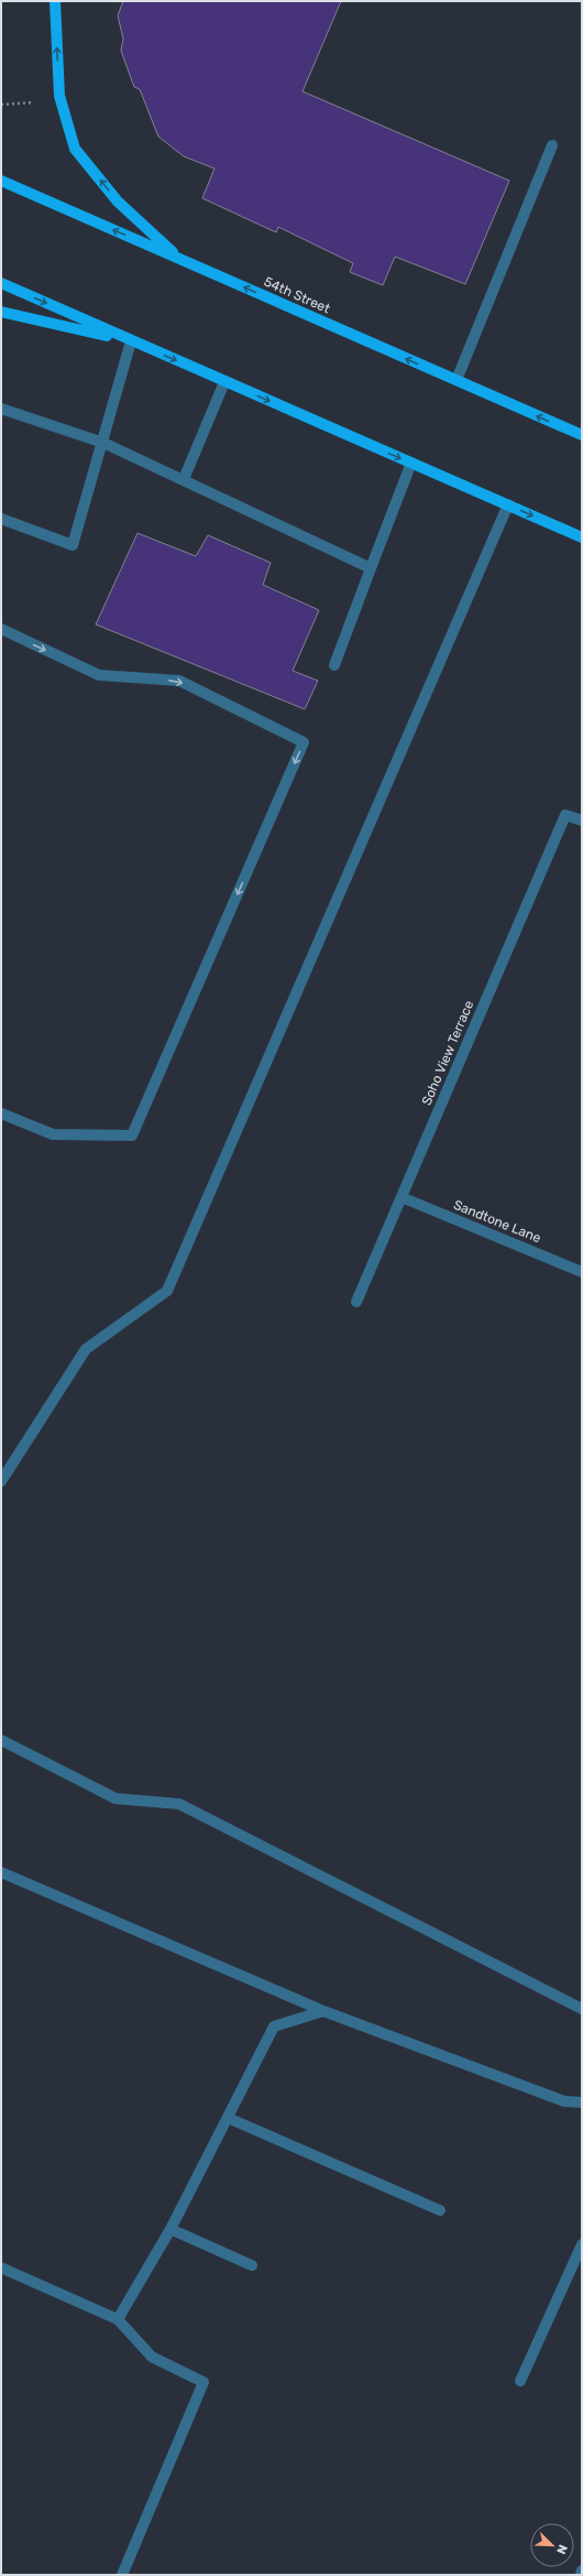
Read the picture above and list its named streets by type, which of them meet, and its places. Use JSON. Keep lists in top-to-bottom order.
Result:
{
  "streets": {
    "main road": ["54th Street"],
    "street": ["Soho View Terrace", "Sandtone Lane"]
  },
  "crossings": [
    ["Soho View Terrace", "Sandtone Lane"]
  ],
  "north": "bottom right"
}
